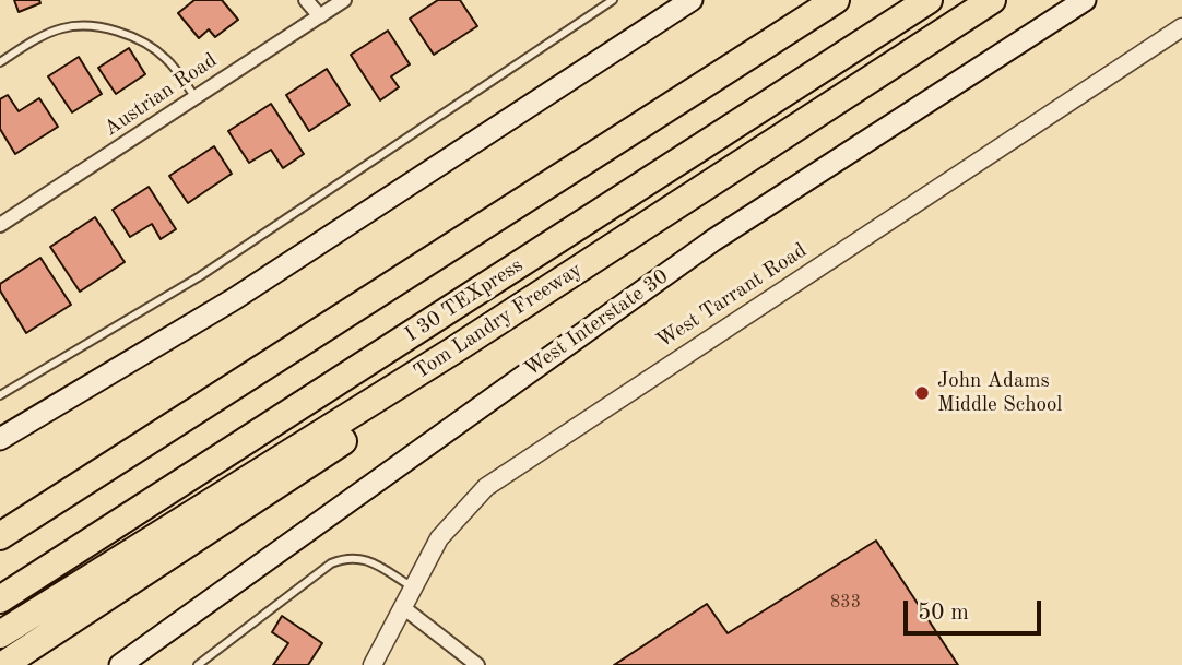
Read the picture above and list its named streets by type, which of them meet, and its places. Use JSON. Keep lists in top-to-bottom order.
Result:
{
  "streets": {
    "highway": ["I 30 TEXpress", "Tom Landry Freeway"],
    "main road": ["West Interstate 30"],
    "street": ["Austrian Road", "West Tarrant Road"]
  },
  "places": ["John Adams Middle School"],
  "house_numbers": ["833"],
  "scale_bar": "50 m"
}
